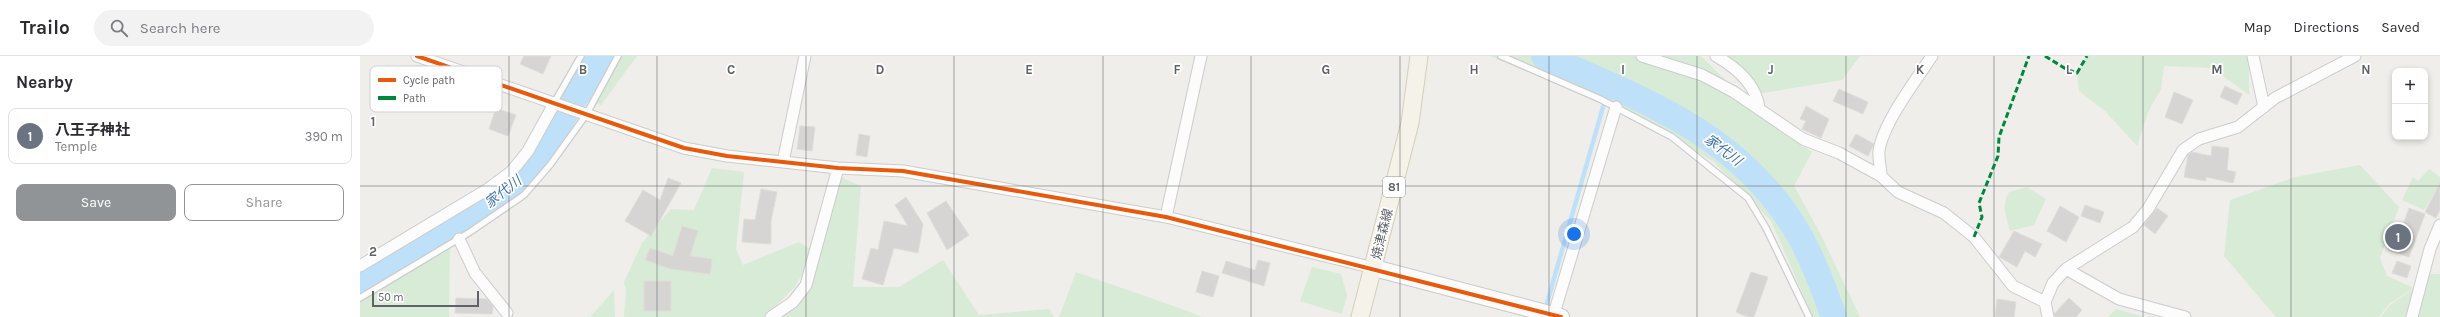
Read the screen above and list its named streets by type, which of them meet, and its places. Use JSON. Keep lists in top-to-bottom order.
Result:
{
  "streets": {
    "main road": ["81", "焼津森線"]
  },
  "water": ["家代川"],
  "legend": ["Cycle path", "Path"],
  "scale_bar": "50 m",
  "page": {
    "header": "Trailo",
    "search": "Search here",
    "nav": ["Map", "Directions", "Saved"],
    "heading": "Nearby",
    "map_buttons": ["+", "−"],
    "list": [
      {
        "mark": "1",
        "name": "八王子神社",
        "note": "Temple",
        "value": "390 m"
      }
    ],
    "buttons": ["Save", "Share"],
    "pins": "1",
    "scale": "50 m"
  },
  "grid": {
    "columns": [
      "B",
      "C",
      "D",
      "E",
      "F",
      "G",
      "H",
      "I",
      "J",
      "K",
      "L",
      "M",
      "N"
    ],
    "rows": ["1", "2"]
  }
}
